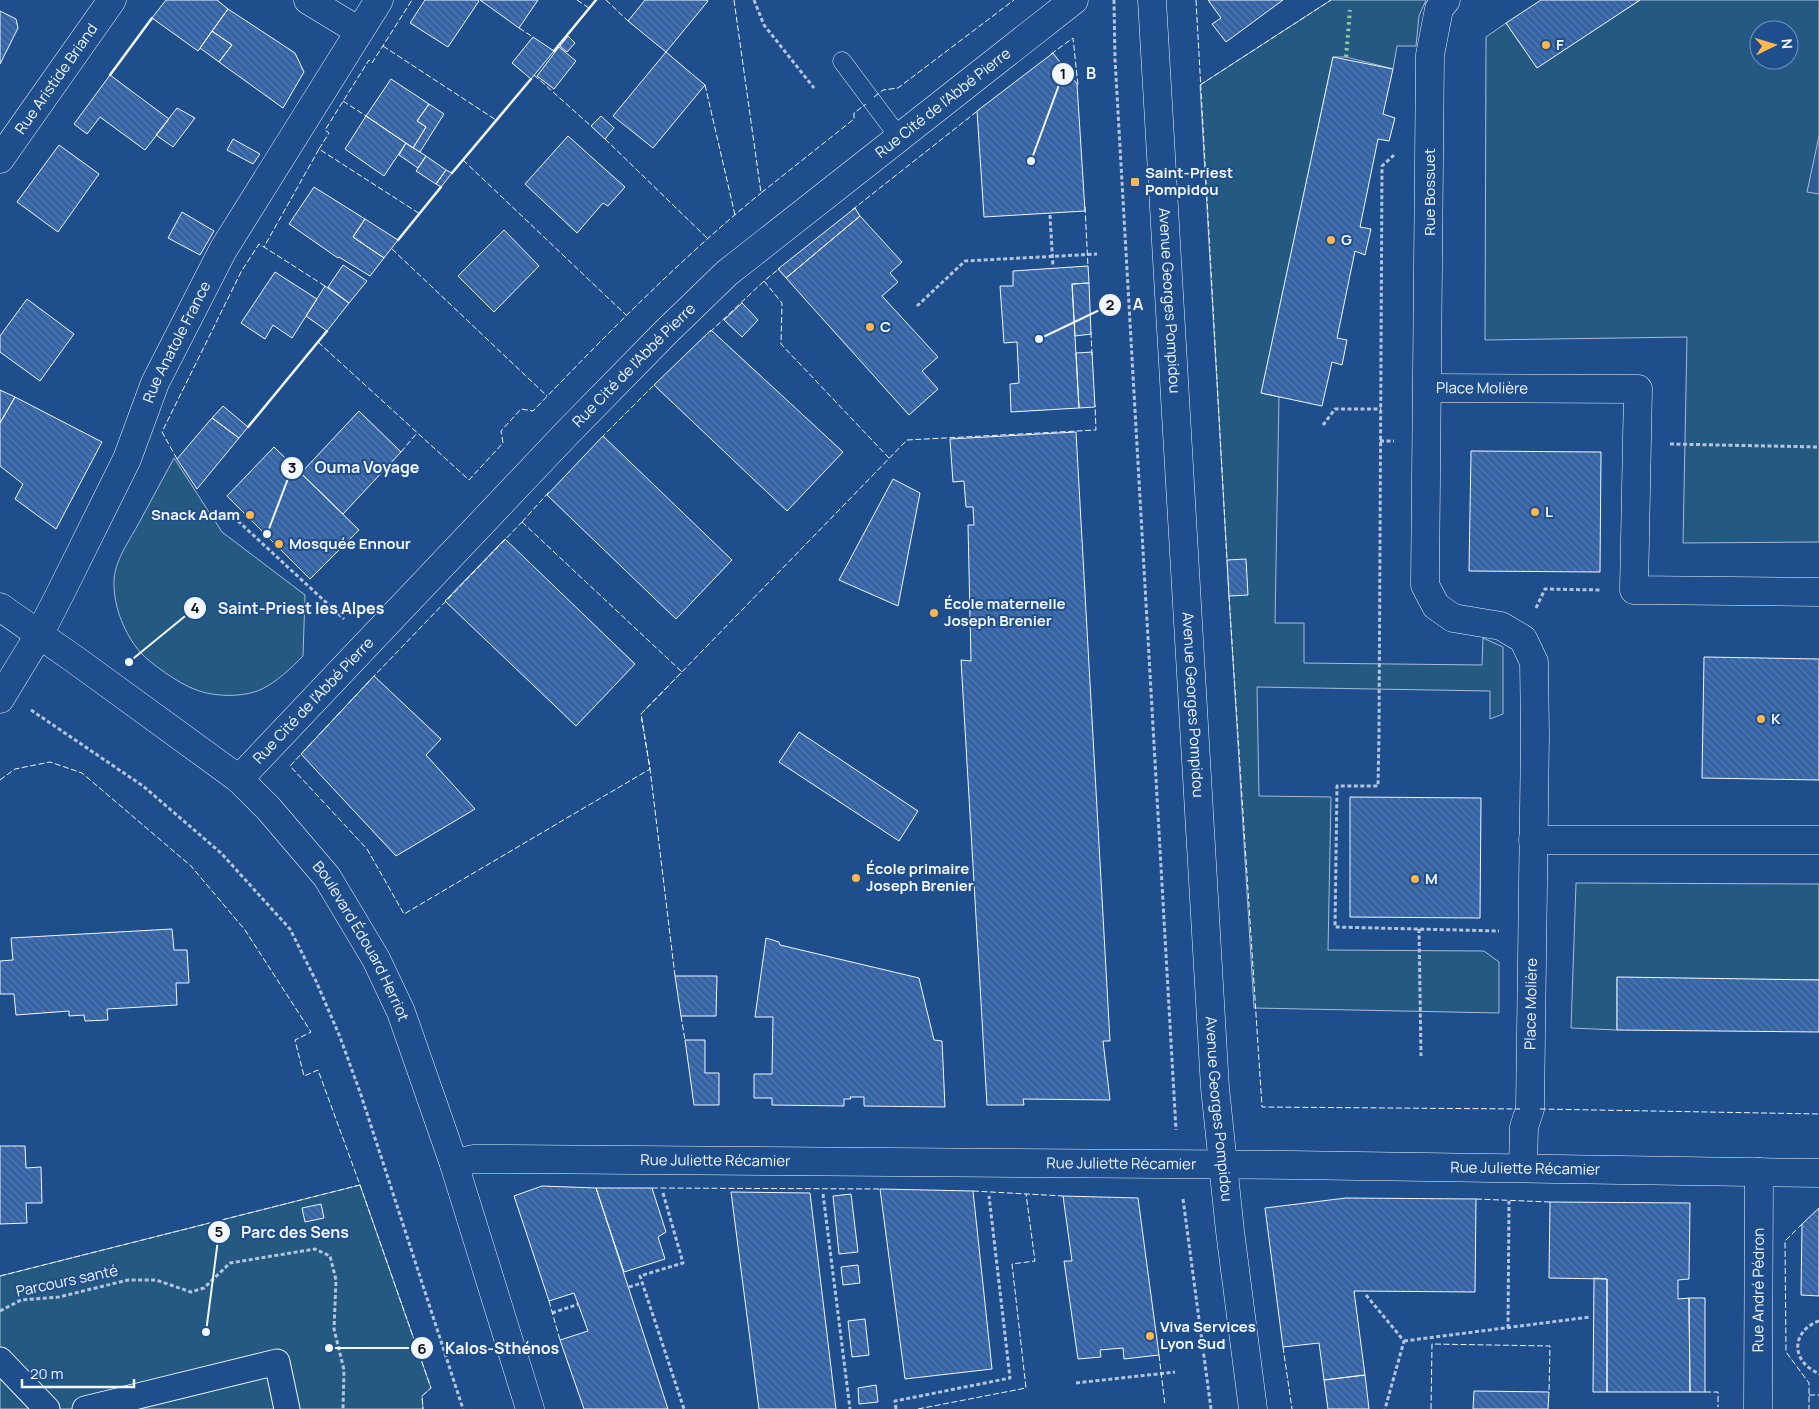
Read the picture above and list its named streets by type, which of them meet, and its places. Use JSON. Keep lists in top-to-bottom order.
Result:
{
  "streets": {
    "street": [
      "Rue Aristide Briand",
      "Rue Cité de l'Abbé Pierre",
      "Rue Bossuet",
      "Avenue Georges Pompidou",
      "Rue Anatole France",
      "Place Molière",
      "Boulevard Édouard Herriot",
      "Rue Juliette Récamier",
      "Rue André Pédron"
    ],
    "path": ["Parcours santé"]
  },
  "crossings": [
    ["Rue Cité de l'Abbé Pierre", "Boulevard Édouard Herriot"],
    ["Rue Bossuet", "Place Molière"],
    ["Avenue Georges Pompidou", "Rue Juliette Récamier"],
    ["Rue Anatole France", "Boulevard Édouard Herriot"],
    ["Place Molière", "Rue Juliette Récamier"],
    ["Boulevard Édouard Herriot", "Rue Juliette Récamier"],
    ["Rue Juliette Récamier", "Rue André Pédron"]
  ],
  "places": {
    "other": [
      "F",
      "B",
      "G",
      "C",
      "A",
      "L",
      "Snack Adam",
      "Ouma Voyage",
      "Mosquée Ennour",
      "École maternelle Joseph Brenier",
      "Saint-Priest les Alpes",
      "K",
      "École primaire Joseph Brenier",
      "M",
      "Parc des Sens",
      "Viva Services Lyon Sud",
      "Kalos-Sthénos"
    ],
    "transit": ["Saint-Priest Pompidou"]
  },
  "scale_bar": "20 m",
  "north": "right"
}
